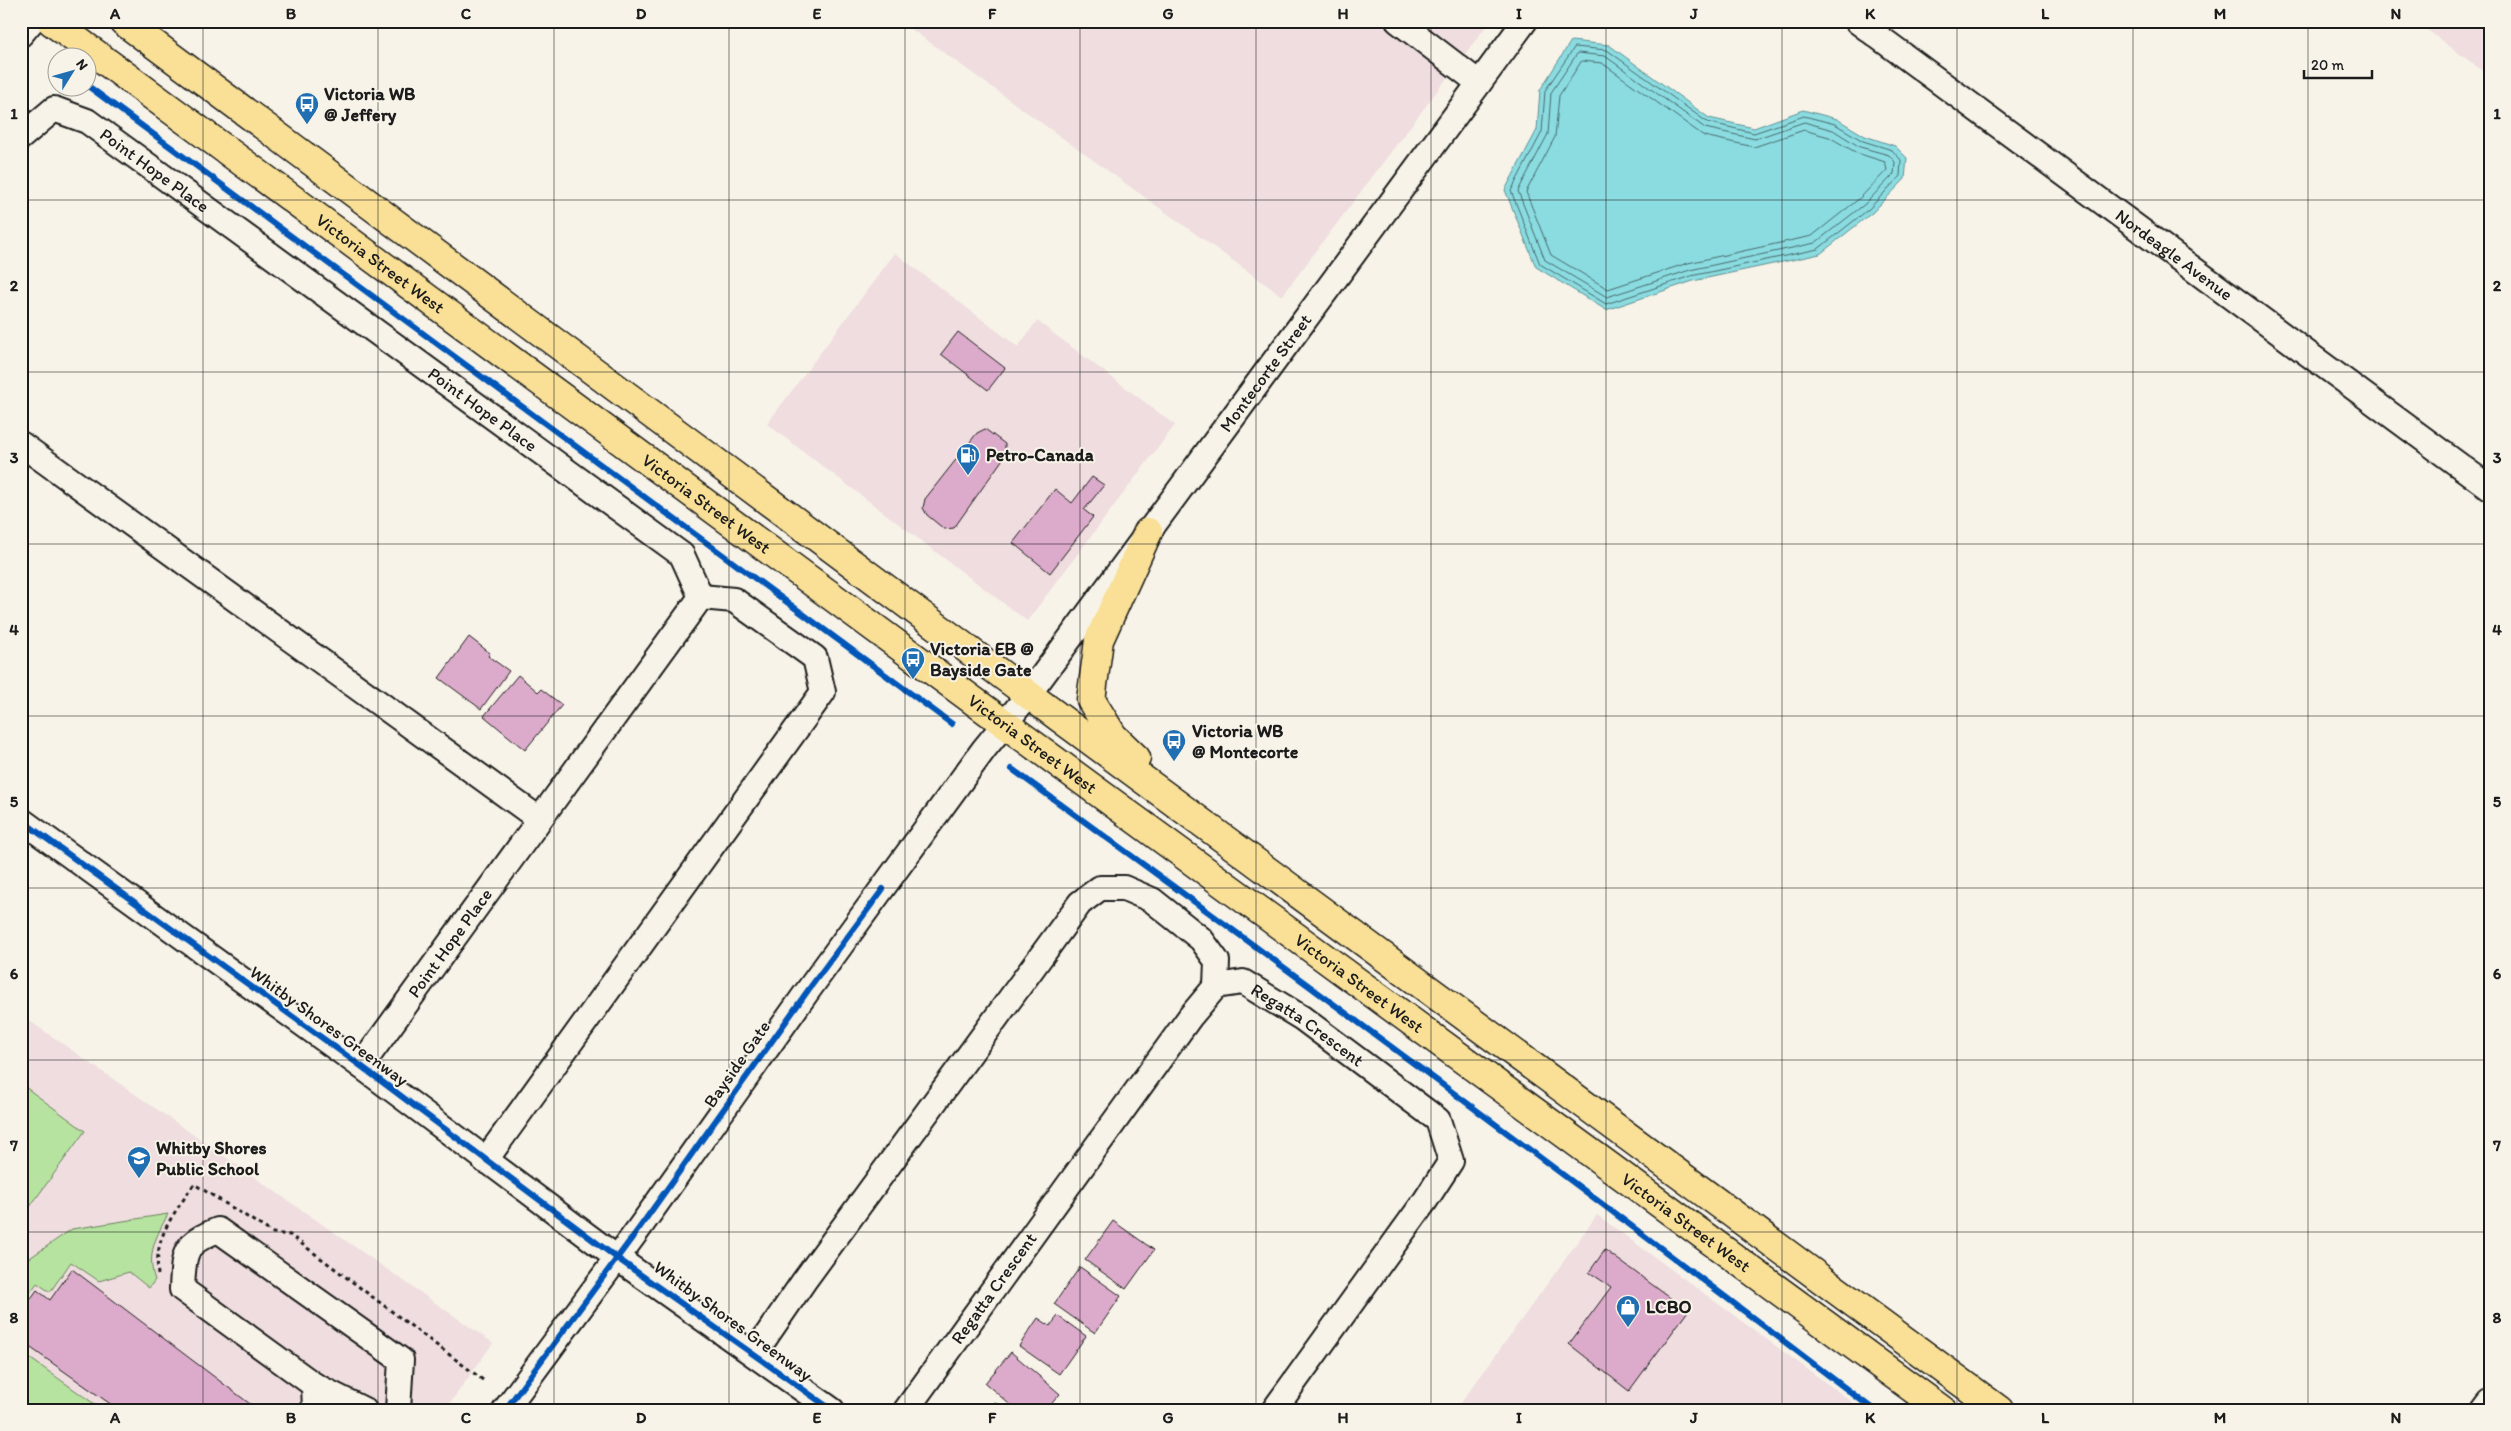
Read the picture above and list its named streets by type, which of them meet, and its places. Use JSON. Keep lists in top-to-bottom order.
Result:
{
  "streets": {
    "main road": ["Victoria Street West"],
    "street": [
      "Point Hope Place",
      "Nordeagle Avenue",
      "Montecorte Street",
      "Whitby Shores Greenway",
      "Regatta Crescent",
      "Bayside Gate"
    ]
  },
  "crossings": [
    ["Point Hope Place", "Whitby Shores Greenway"],
    ["Victoria Street West", "Montecorte Street"],
    ["Victoria Street West", "Bayside Gate"],
    ["Montecorte Street", "Bayside Gate"],
    ["Whitby Shores Greenway", "Bayside Gate"]
  ],
  "places": {
    "bus stop": ["Victoria WB @ Jeffery", "Victoria EB @ Bayside Gate", "Victoria WB @ Montecorte"],
    "fuel station": ["Petro-Canada"],
    "school or university": ["Whitby Shores Public School"],
    "shop": ["LCBO"]
  },
  "scale_bar": "20 m",
  "north": "top right",
  "grid": {
    "columns": [
      "A",
      "B",
      "C",
      "D",
      "E",
      "F",
      "G",
      "H",
      "I",
      "J",
      "K",
      "L",
      "M",
      "N"
    ],
    "rows": [
      "1",
      "2",
      "3",
      "4",
      "5",
      "6",
      "7",
      "8"
    ]
  }
}
